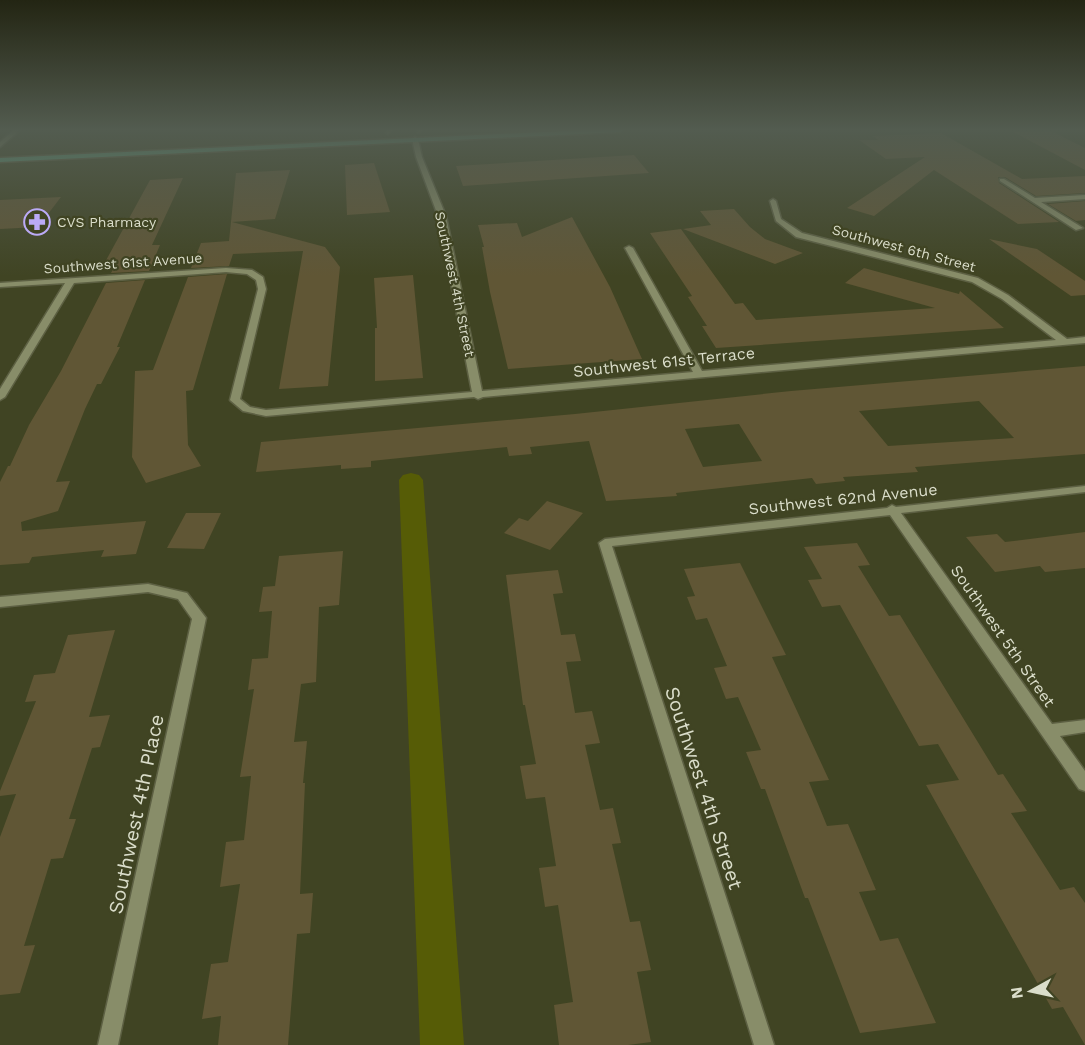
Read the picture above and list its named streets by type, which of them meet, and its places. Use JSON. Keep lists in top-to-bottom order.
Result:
{
  "streets": {
    "street": [
      "Southwest 6th Street",
      "Southwest 61st Avenue",
      "Southwest 4th Street",
      "Southwest 61st Terrace",
      "Southwest 62nd Avenue",
      "Southwest 5th Street",
      "Southwest 4th Place"
    ]
  },
  "crossings": [
    ["Southwest 6th Street", "Southwest 61st Terrace"],
    ["Southwest 61st Avenue", "Southwest 61st Terrace"],
    ["Southwest 4th Street", "Southwest 61st Terrace"],
    ["Southwest 4th Street", "Southwest 62nd Avenue"],
    ["Southwest 62nd Avenue", "Southwest 5th Street"]
  ],
  "places": {
    "pharmacy": ["CVS Pharmacy"]
  },
  "north": "left"
}
